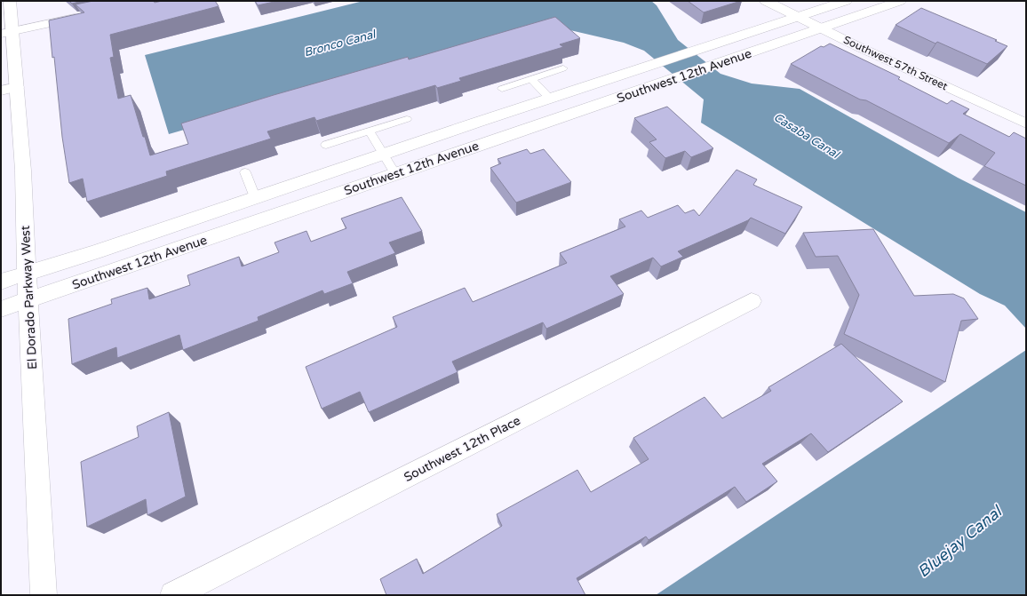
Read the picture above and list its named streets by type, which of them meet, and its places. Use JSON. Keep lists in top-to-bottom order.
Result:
{
  "streets": {
    "street": [
      "Southwest 57th Street",
      "Southwest 12th Avenue",
      "El Dorado Parkway West",
      "Southwest 12th Place"
    ]
  },
  "crossings": [
    ["Southwest 57th Street", "Southwest 12th Avenue"],
    ["Southwest 12th Avenue", "El Dorado Parkway West"]
  ],
  "water": ["Bronco Canal", "Casaba Canal", "Bluejay Canal"]
}
